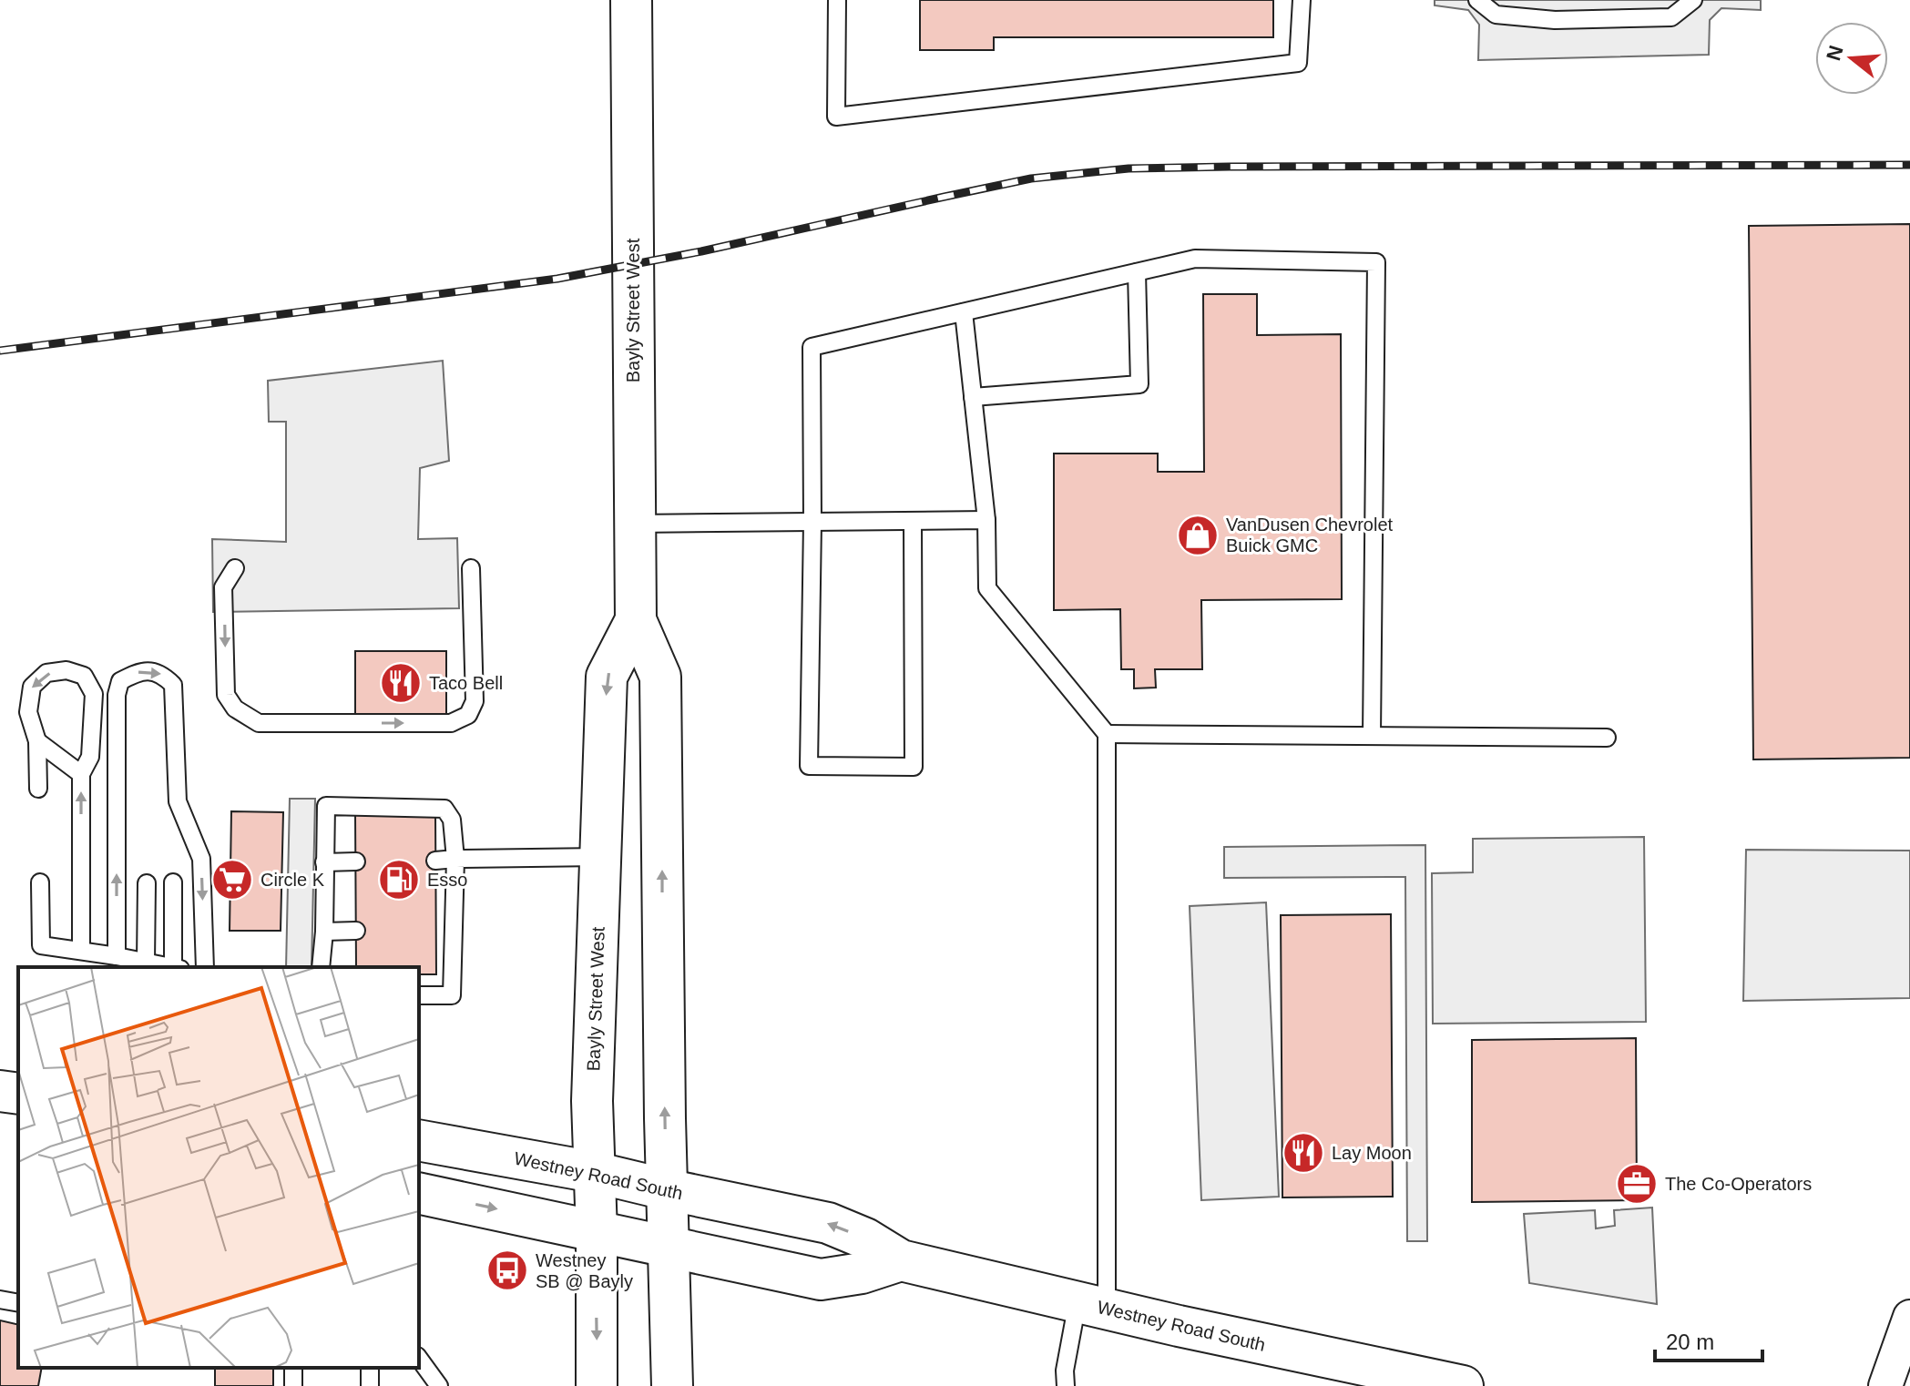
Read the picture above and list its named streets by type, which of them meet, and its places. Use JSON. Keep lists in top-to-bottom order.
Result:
{
  "streets": {
    "main road": ["Bayly Street West", "Westney Road South"]
  },
  "crossings": [
    ["Bayly Street West", "Westney Road South"]
  ],
  "places": {
    "shop": ["VanDusen Chevrolet Buick GMC"],
    "restaurant": ["Taco Bell", "Lay Moon"],
    "supermarket": ["Circle K"],
    "fuel station": ["Esso"],
    "office": ["The Co-Operators"],
    "bus stop": ["Westney SB @ Bayly"]
  },
  "scale_bar": "20 m",
  "north": "left"
}
